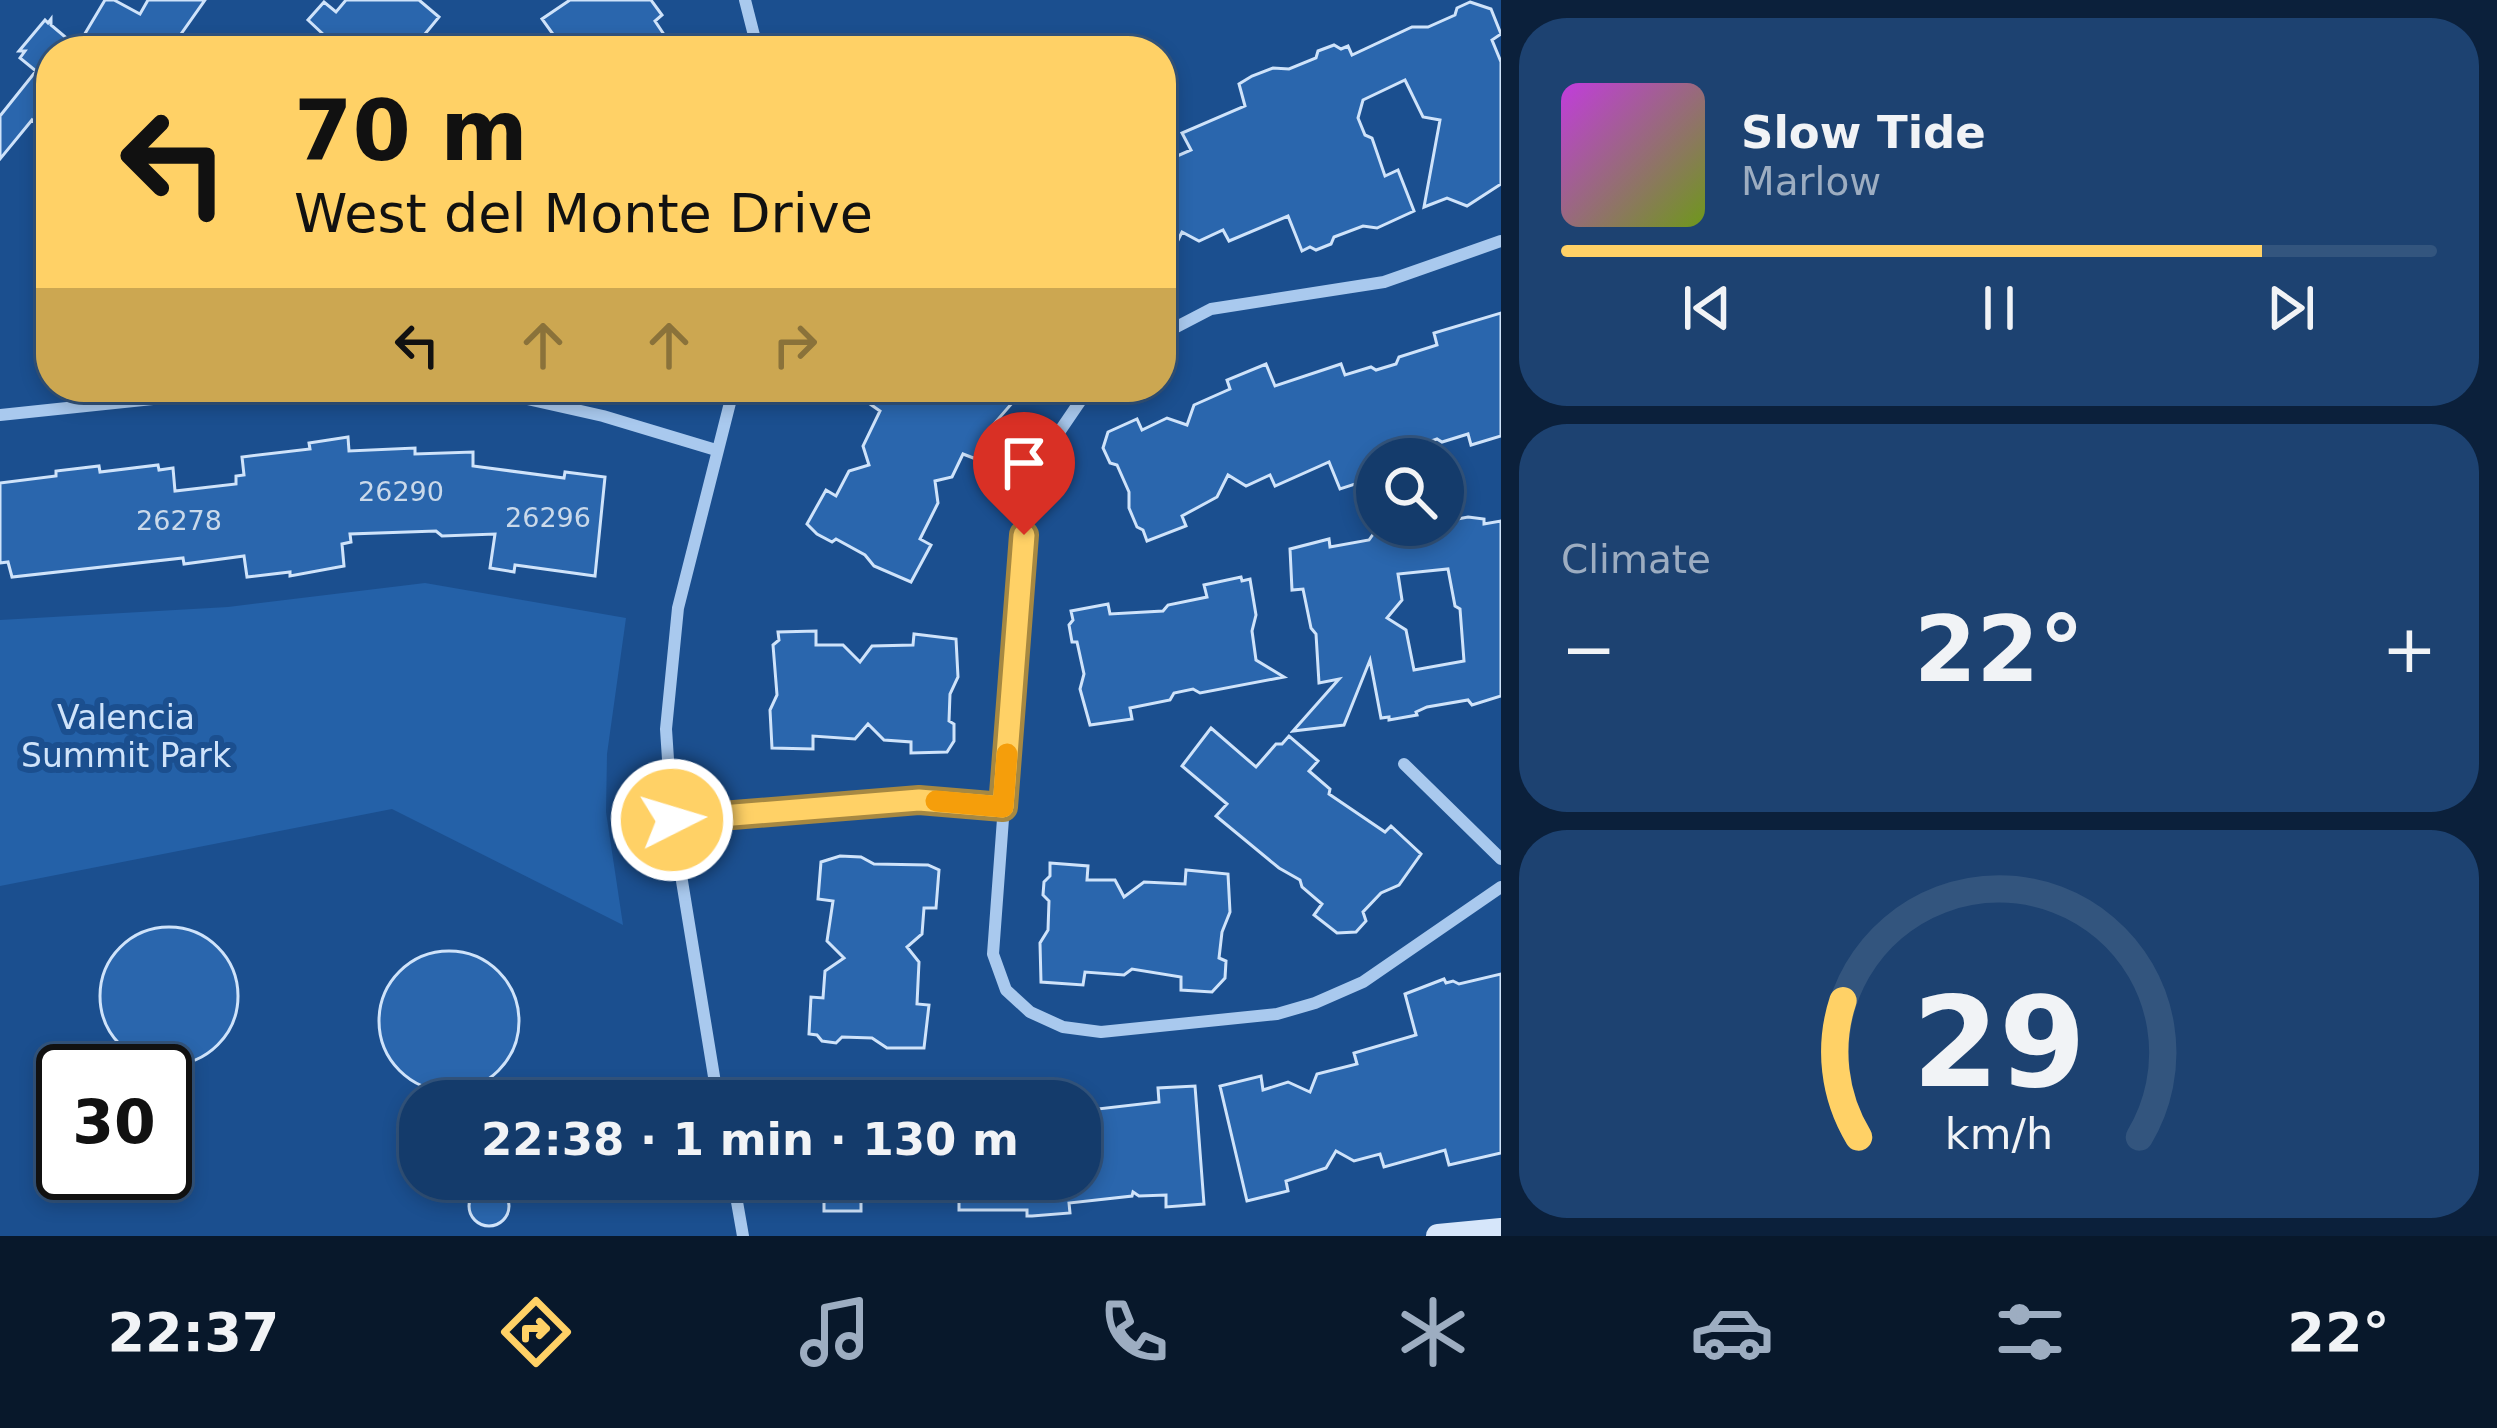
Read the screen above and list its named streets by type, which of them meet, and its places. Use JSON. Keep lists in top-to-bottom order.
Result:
{
  "parks": ["Valencia Summit Park"],
  "house_numbers": ["26290", "26296", "26278"],
  "page": {
    "turn": ["70 m", "West del Monte Drive"],
    "song": ["Slow Tide", "Marlow"],
    "tile": "Climate",
    "heat": ["−", "22°", "+"],
    "limit": "30",
    "trip": "22:38 · 1 min · 130 m",
    "tabs": ["22:37", "22°"],
    "gauge": ["29", "km/h"]
  }
}
